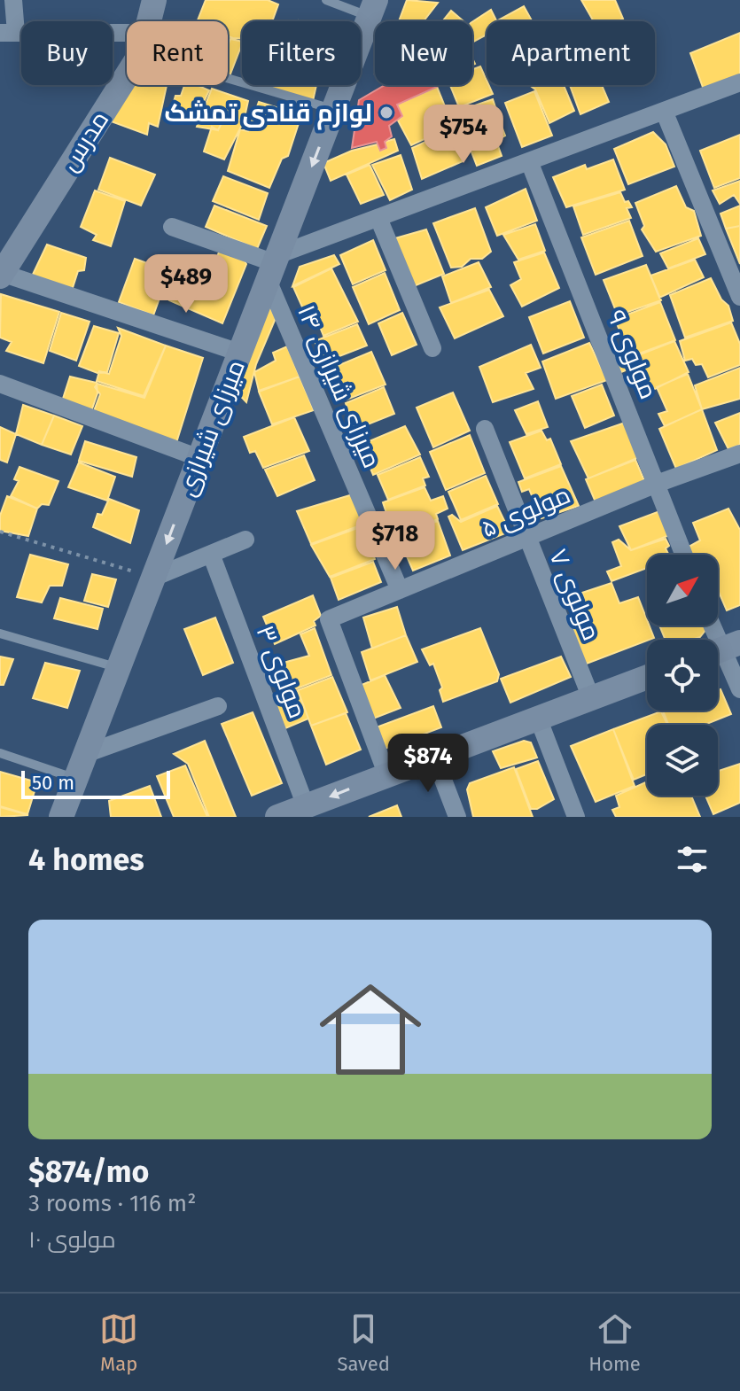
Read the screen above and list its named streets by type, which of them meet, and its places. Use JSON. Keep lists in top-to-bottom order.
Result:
{
  "streets": {
    "main road": ["مدرس", "میرزای شیرازی"],
    "street": [
      "مولوی ۹",
      "میرزای شیرازی ۱۴",
      "مولوی ۵",
      "مولوی ۷",
      "مولوی ۳"
    ]
  },
  "crossings": [
    ["مولوی ۹", "مولوی ۵"],
    ["میرزای شیرازی ۱۴", "میرزای شیرازی"],
    ["میرزای شیرازی ۱۴", "مولوی ۵"],
    ["مولوی ۵", "مولوی ۷"]
  ],
  "places": ["لوازم قنادی تمشک"],
  "scale_bar": "50 m",
  "north": "top right",
  "page": {
    "chip": [
      "Buy",
      "Rent",
      "Filters",
      "New",
      "Apartment"
    ],
    "price": [
      "$754",
      "$489",
      "$718",
      "$874"
    ],
    "scale": "50 m",
    "heading": "4 homes",
    "list": [
      {
        "name": "$874/mo",
        "note": "3 rooms · 116 m² · مولوی ۱۰"
      }
    ],
    "tabs": ["Map", "Saved", "Home"]
  }
}
